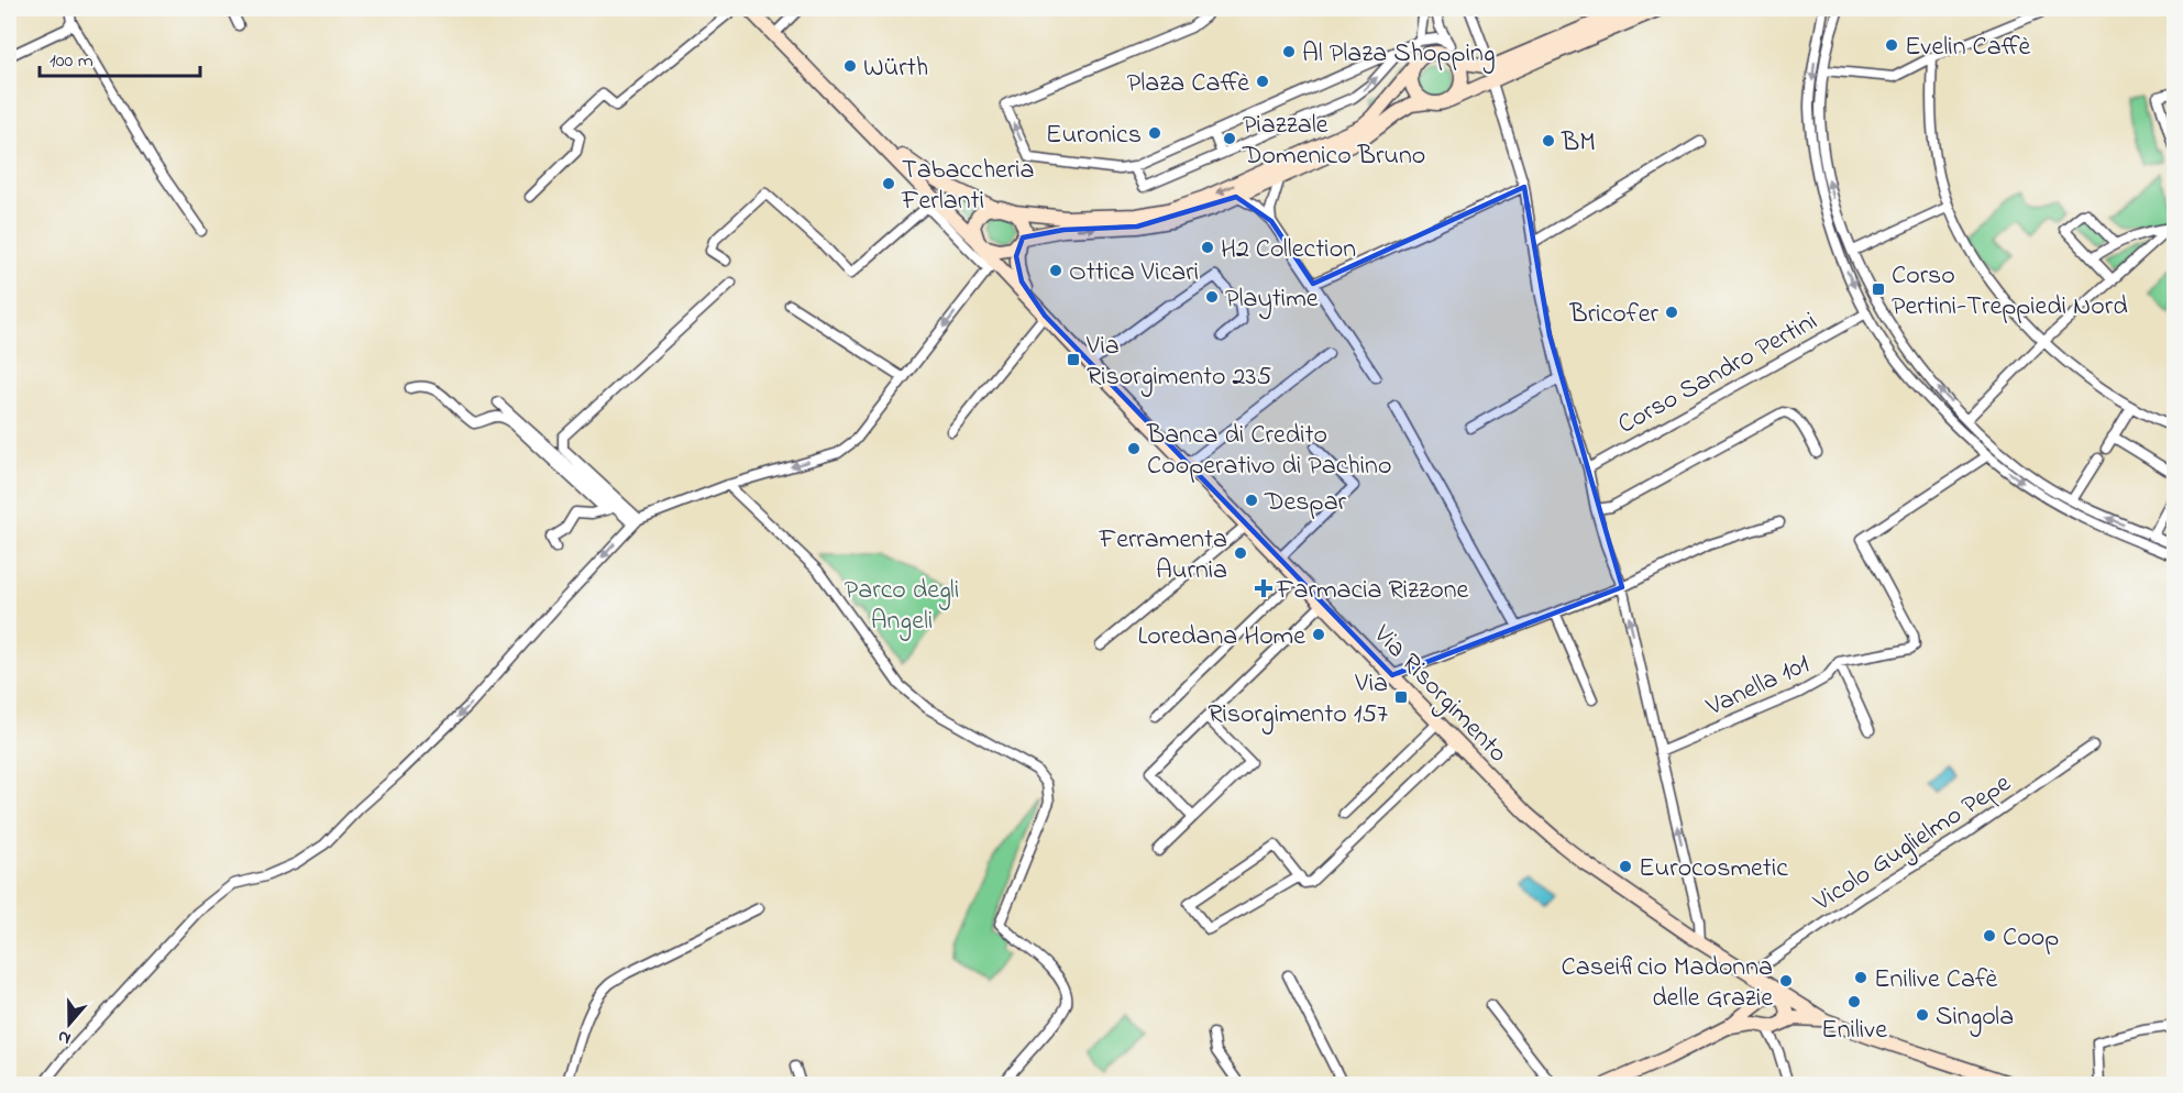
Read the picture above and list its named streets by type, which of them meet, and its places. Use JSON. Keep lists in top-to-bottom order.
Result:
{
  "streets": {
    "main road": ["Via Risorgimento"],
    "street": ["Corso Sandro Pertini", "Vanella 101", "Vicolo Guglielmo Pepe"]
  },
  "crossings": [
    ["Via Risorgimento", "Vicolo Guglielmo Pepe"]
  ],
  "parks": ["Parco degli Angeli"],
  "places": {
    "other": [
      "Evelin Caffè",
      "Al Plaza Shopping",
      "Würth",
      "Plaza Caffè",
      "Euronics",
      "Piazzale Domenico Bruno",
      "BM",
      "Tabaccheria Ferlanti",
      "H2 Collection",
      "Ottica Vicari",
      "Playtime",
      "Bricofer",
      "Banca di Credito Cooperativo di Pachino",
      "Despar",
      "Ferramenta Aurnia",
      "Loredana Home",
      "Eurocosmetic",
      "Coop",
      "Enilive Cafè",
      "Caseificio Madonna delle Grazie",
      "Enilive",
      "Singola"
    ],
    "transit": ["Corso Pertini-Treppiedi Nord", "Via Risorgimento 235", "Via Risorgimento 157"],
    "health": ["Farmacia Rizzone"]
  },
  "scale_bar": "100 m",
  "north": "bottom"
}
